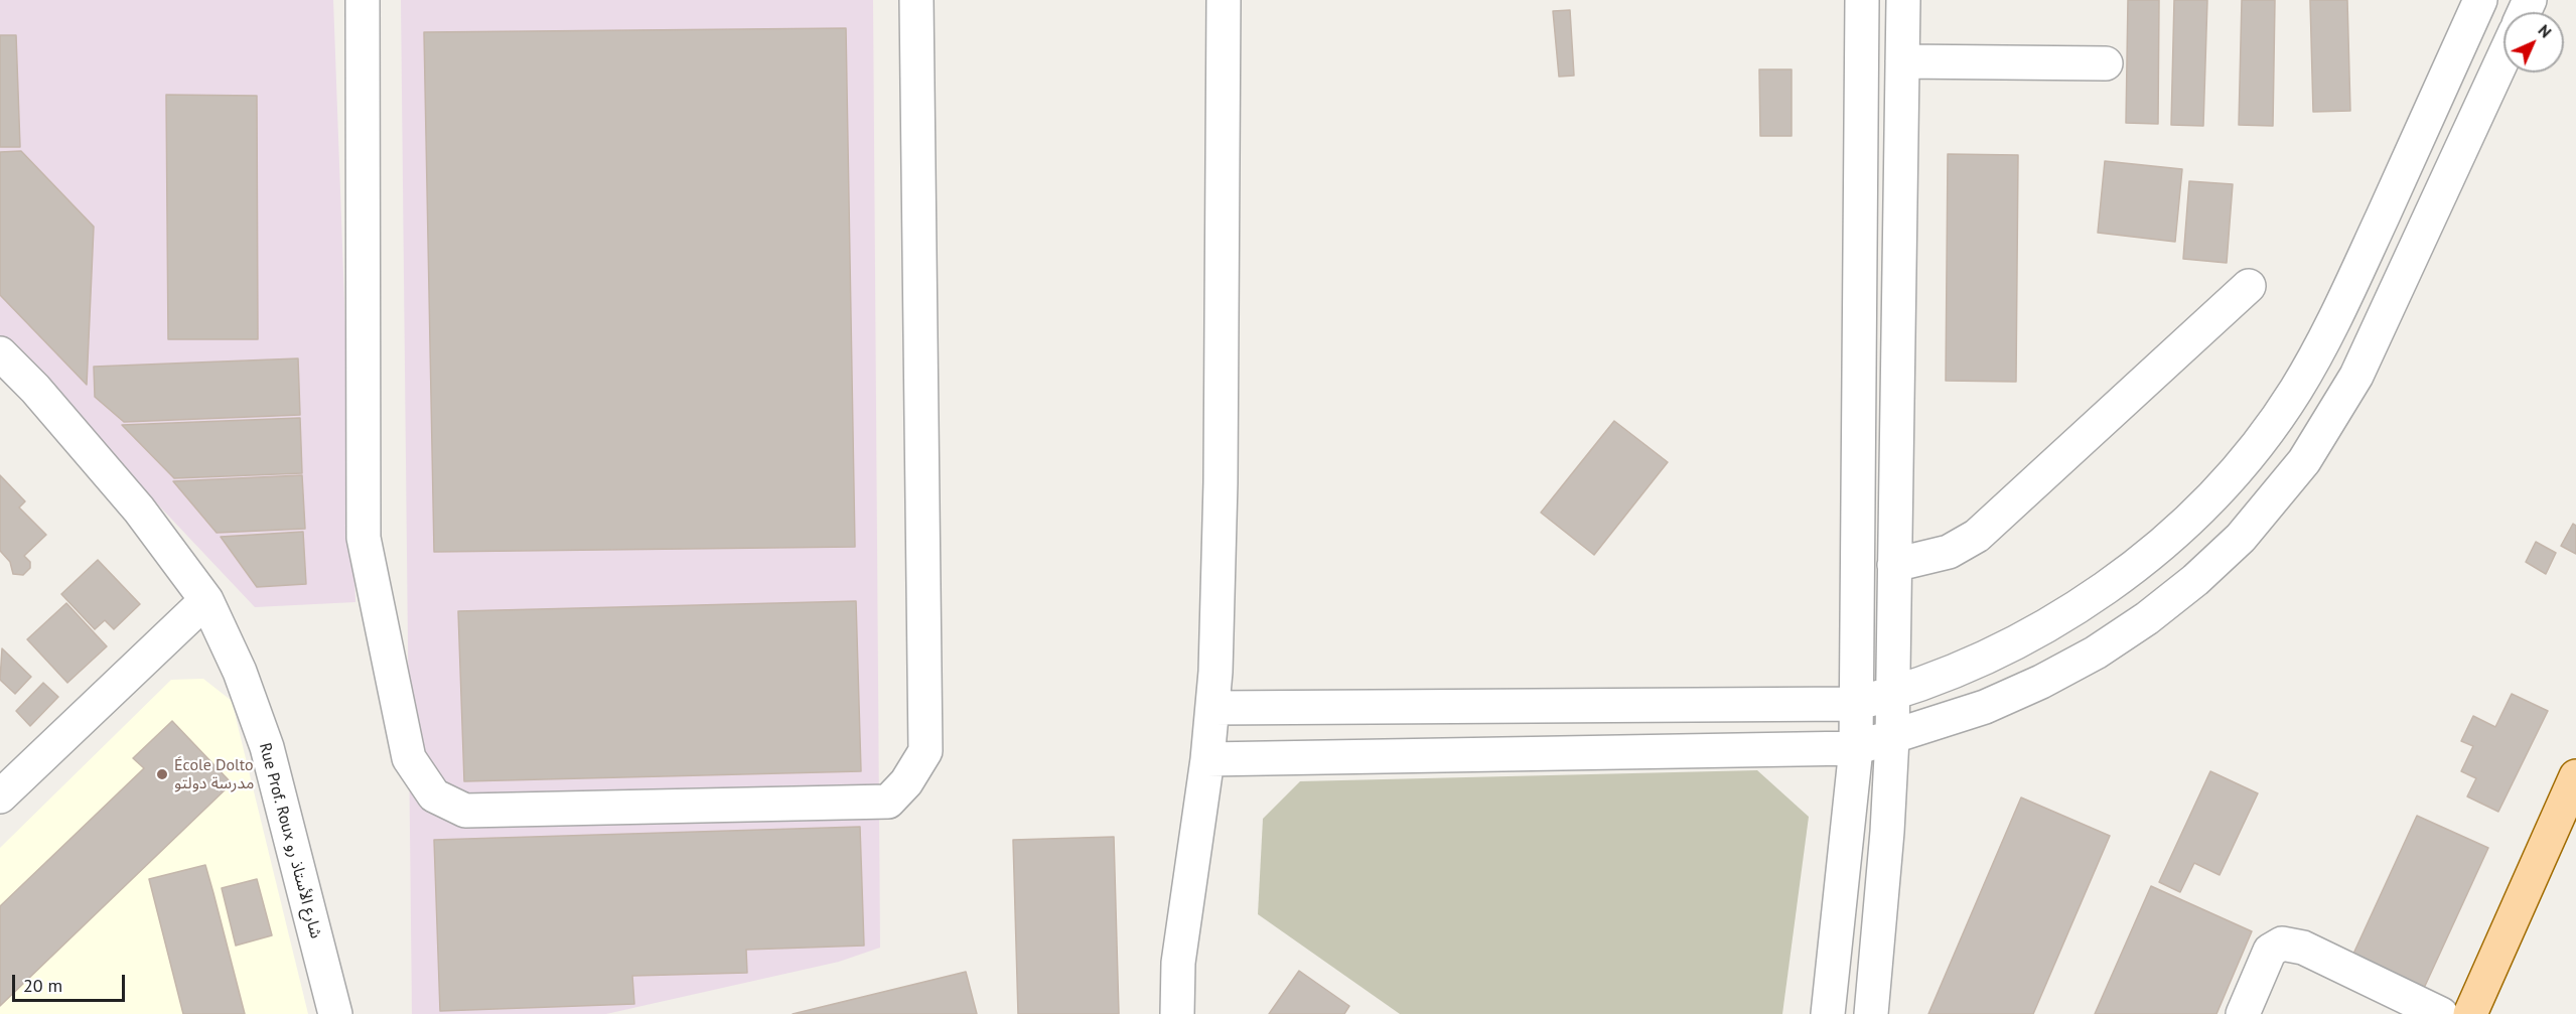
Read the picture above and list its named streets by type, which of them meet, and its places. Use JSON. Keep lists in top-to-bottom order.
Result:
{
  "streets": {
    "street": ["Rue Prof. Roux شارع الأستاذ رو"]
  },
  "places": ["École Dolto مدرسة دولتو"],
  "scale_bar": "20 m",
  "north": "top right"
}
